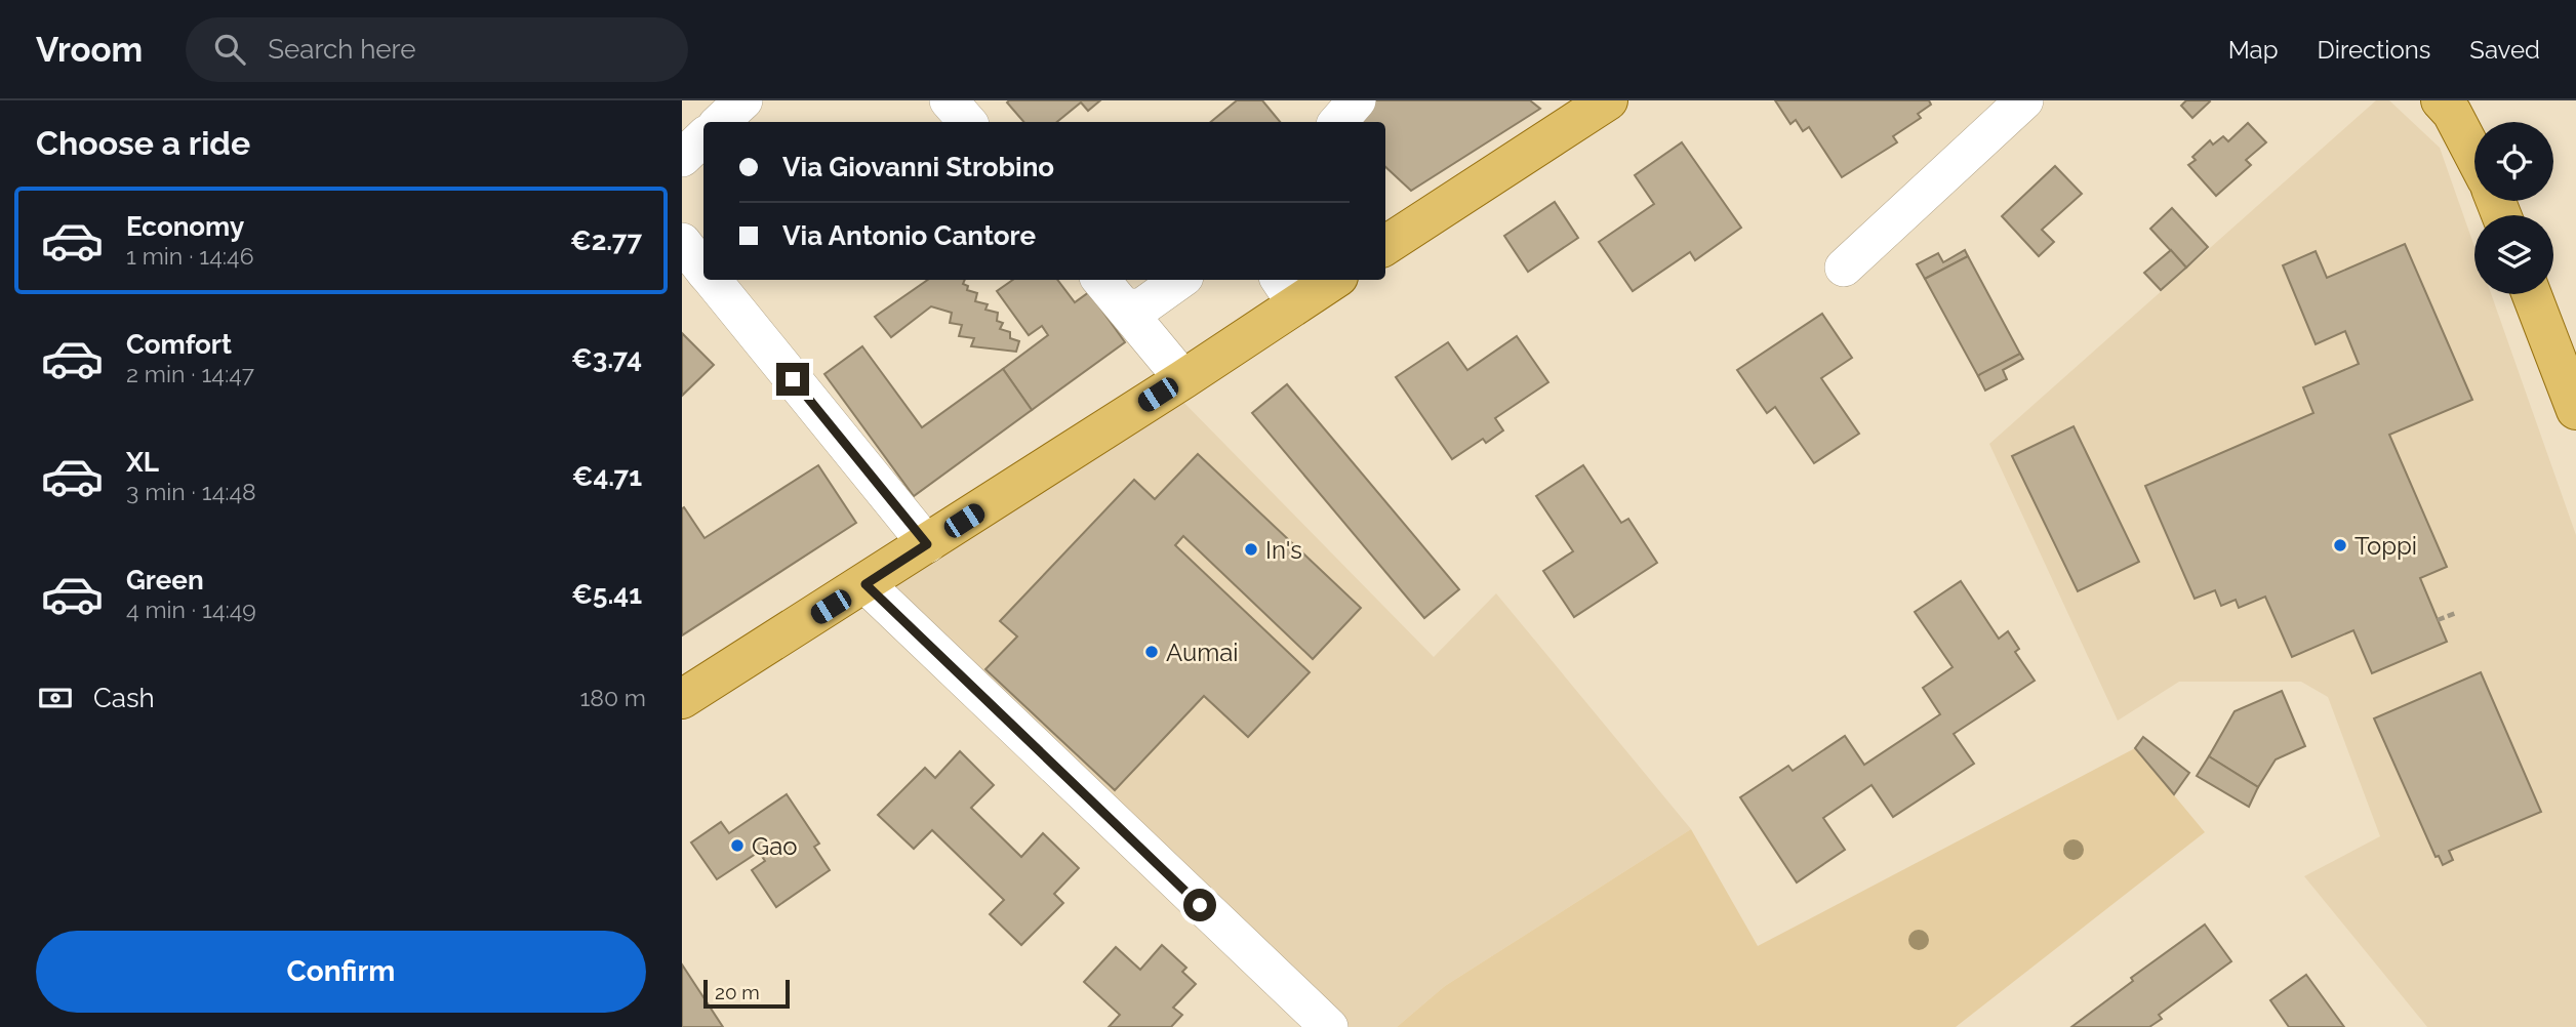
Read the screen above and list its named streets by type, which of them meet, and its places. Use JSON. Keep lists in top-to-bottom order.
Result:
{
  "places": [
    "Toppi",
    "In's",
    "Aumai",
    "Gao"
  ],
  "scale_bar": "20 m",
  "page": {
    "header": "Vroom",
    "search": "Search here",
    "nav": ["Map", "Directions", "Saved"],
    "heading": "Choose a ride",
    "banner": ["Via Giovanni Strobino", "Via Antonio Cantore"],
    "list": [
      {
        "name": "Economy",
        "note": "1 min · 14:46",
        "value": "€2.77"
      },
      {
        "name": "Comfort",
        "note": "2 min · 14:47",
        "value": "€3.74"
      },
      {
        "name": "XL",
        "note": "3 min · 14:48",
        "value": "€4.71"
      },
      {
        "name": "Green",
        "note": "4 min · 14:49",
        "value": "€5.41"
      }
    ],
    "pay": ["Cash", "180 m"],
    "buttons": "Confirm",
    "scale": "20 m"
  }
}
